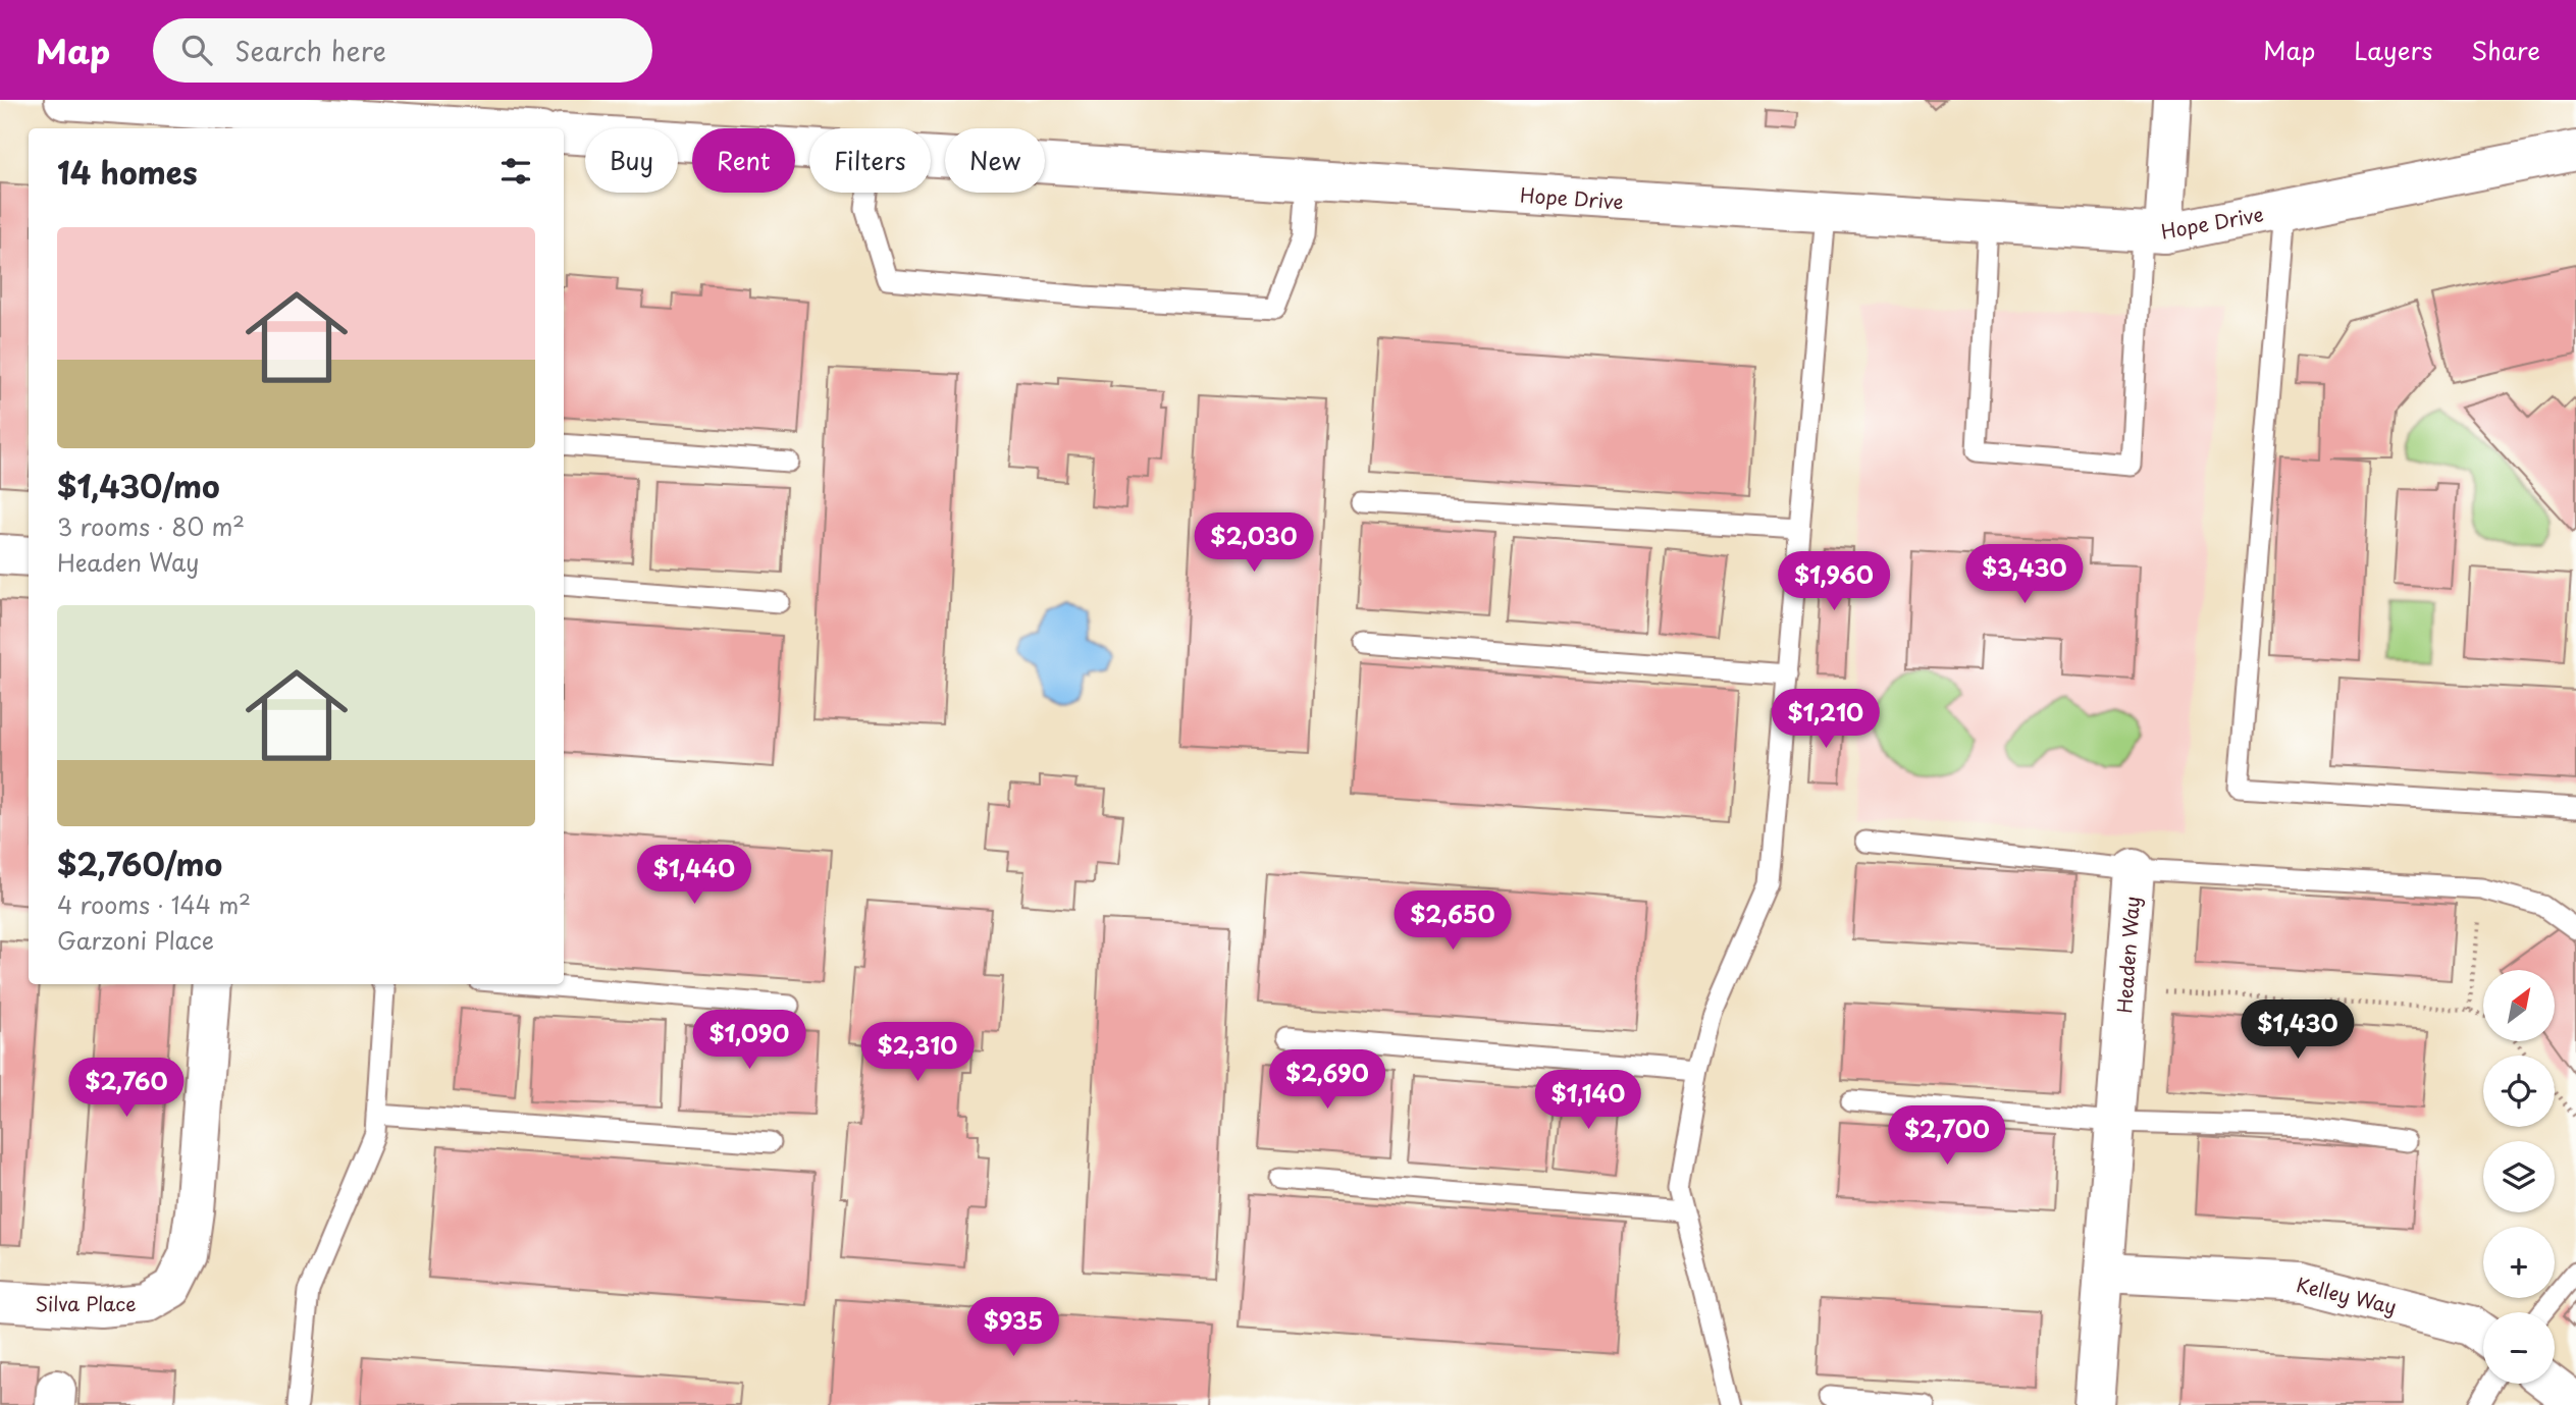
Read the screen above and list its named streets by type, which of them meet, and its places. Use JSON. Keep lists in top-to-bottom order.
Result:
{
  "streets": {
    "street": [
      "Hope Drive",
      "Headen Way",
      "Kelley Way",
      "Silva Place"
    ]
  },
  "crossings": [
    ["Headen Way", "Kelley Way"]
  ],
  "north": "top right",
  "page": {
    "header": "Map",
    "search": "Search here",
    "nav": ["Map", "Layers", "Share"],
    "chip": [
      "Buy",
      "Rent",
      "Filters",
      "New"
    ],
    "heading": "14 homes",
    "list": [
      {
        "name": "$1,430/mo",
        "note": "3 rooms · 80 m² · Headen Way"
      },
      {
        "name": "$2,760/mo",
        "note": "4 rooms · 144 m² · Garzoni Place"
      }
    ],
    "price": [
      "$2,030",
      "$3,430",
      "$1,960",
      "$1,210",
      "$1,440",
      "$2,650",
      "$1,430",
      "$1,090",
      "$2,310",
      "$2,690",
      "$2,760",
      "$1,140",
      "$2,700",
      "$935"
    ],
    "map_buttons": ["+", "−"]
  }
}
